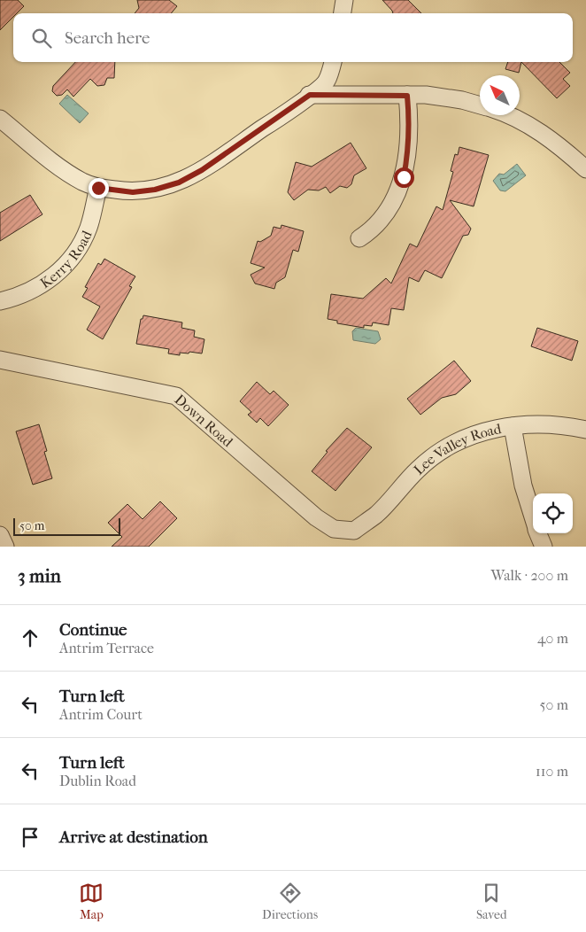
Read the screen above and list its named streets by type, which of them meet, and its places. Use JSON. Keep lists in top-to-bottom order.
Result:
{
  "streets": {
    "street": ["Kerry Road", "Down Road", "Lee Valley Road"]
  },
  "crossings": [
    ["Down Road", "Lee Valley Road"]
  ],
  "scale_bar": "50 m",
  "north": "top left",
  "page": {
    "search": "Search here",
    "scale": "50 m",
    "heading": ["3 min", "Walk · 200 m"],
    "list": [
      ["Continue", "Antrim Terrace", "40 m"],
      ["Turn left", "Antrim Court", "50 m"],
      ["Turn left", "Dublin Road", "110 m"],
      "Arrive at destination"
    ],
    "nav": ["Map", "Directions", "Saved"]
  }
}
